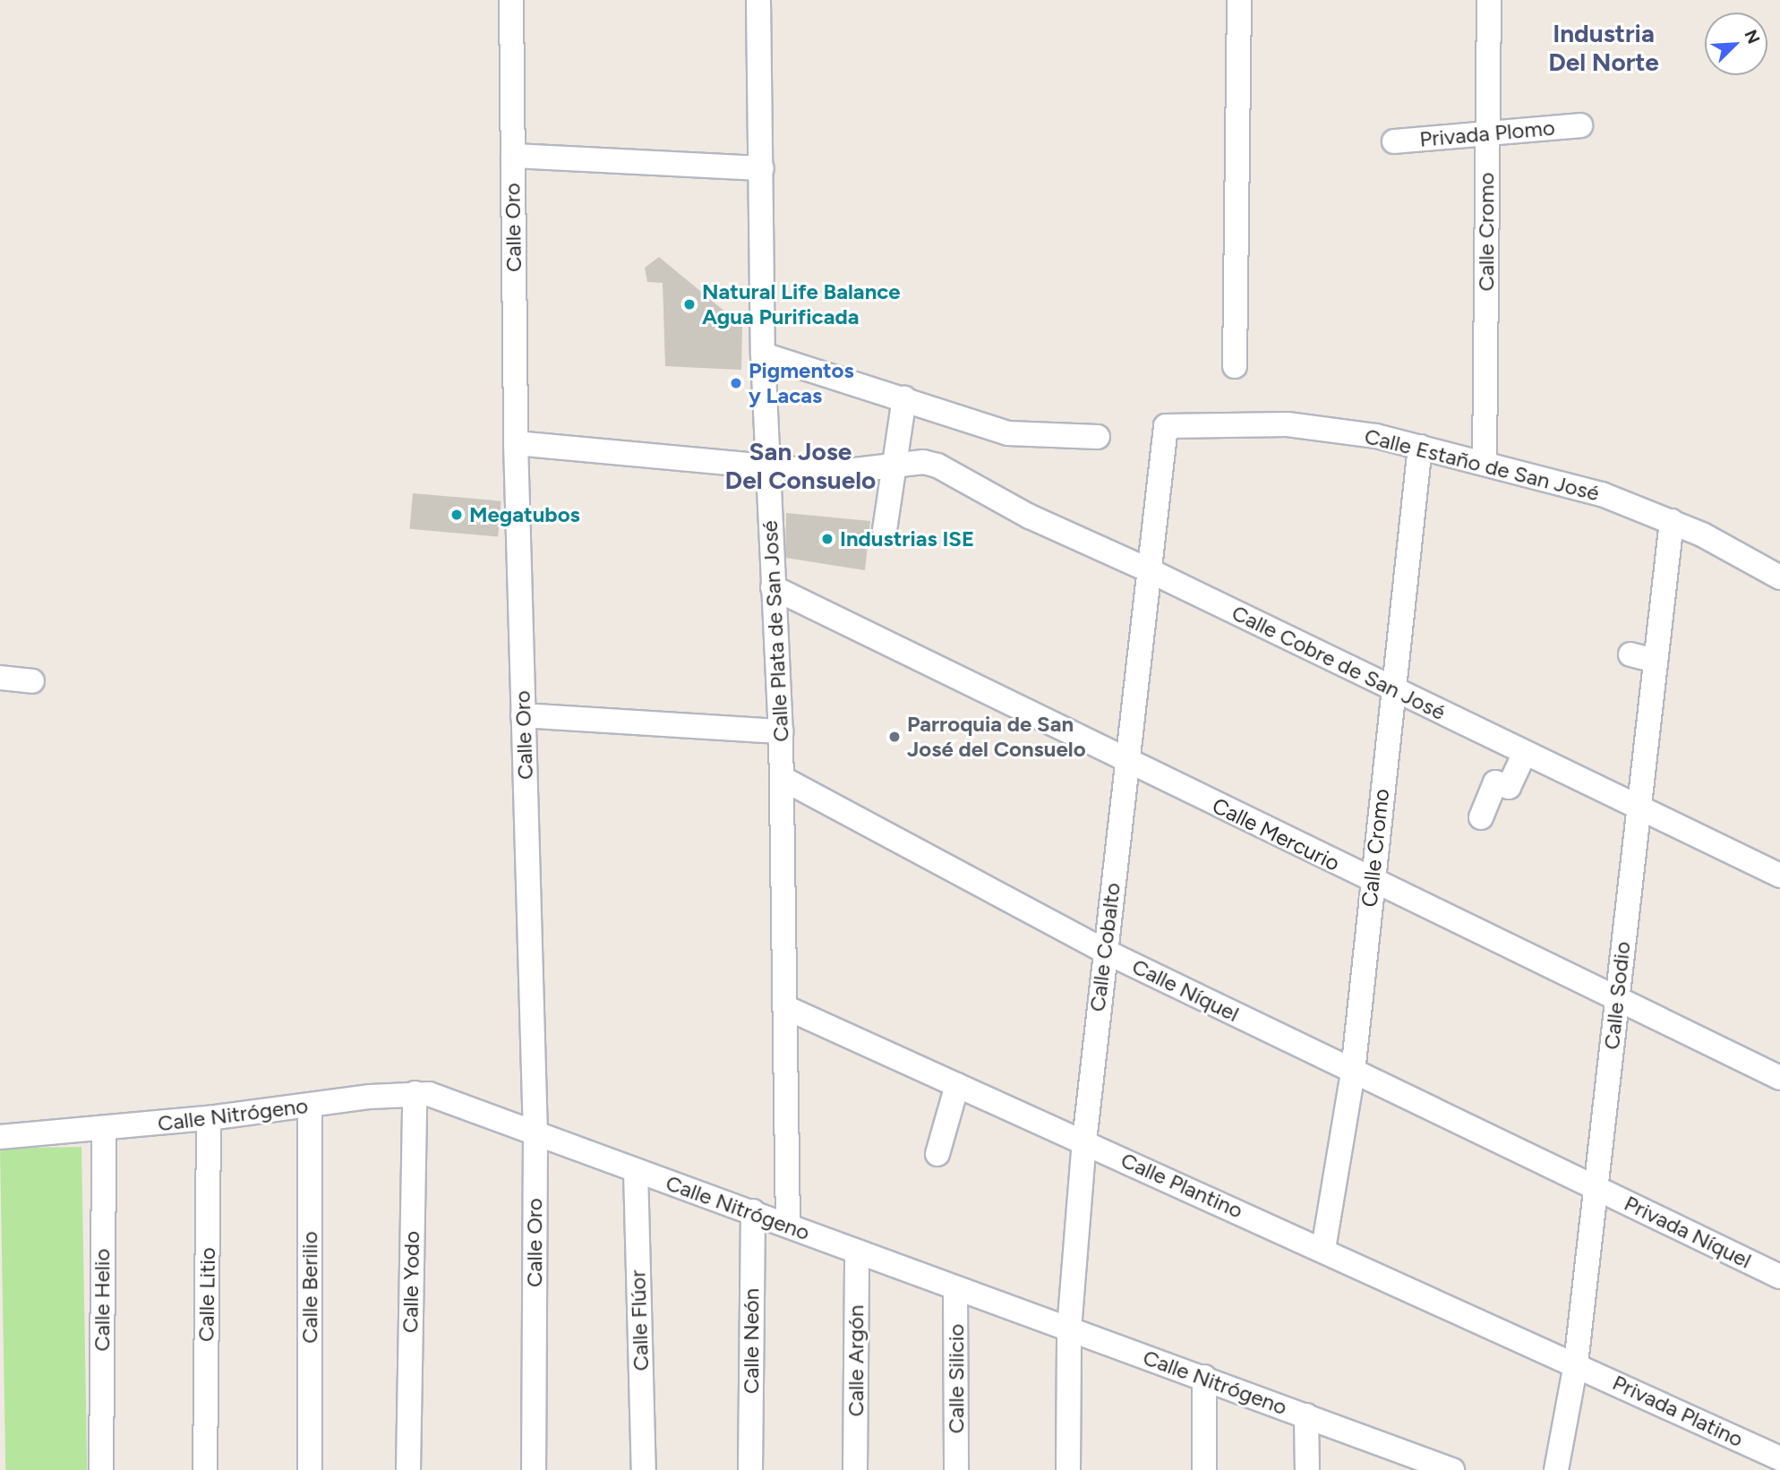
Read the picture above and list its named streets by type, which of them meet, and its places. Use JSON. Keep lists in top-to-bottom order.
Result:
{
  "streets": {
    "street": [
      "Privada Plomo",
      "Calle Oro",
      "Calle Cromo",
      "Calle Estaño de San José",
      "Calle Plata de San José",
      "Calle Cobre de San José",
      "Calle Mercurio",
      "Calle Cobalto",
      "Calle Níquel",
      "Calle Sodio",
      "Calle Nitrógeno",
      "Calle Plantino",
      "Privada Níquel",
      "Calle Yodo",
      "Calle Berilio",
      "Calle Litio",
      "Calle Helio",
      "Calle Flúor",
      "Calle Neón",
      "Calle Argón",
      "Calle Silicio",
      "Privada Platino"
    ]
  },
  "crossings": [
    ["Privada Plomo", "Calle Cromo"],
    ["Calle Oro", "Calle Cobre de San José"],
    ["Calle Oro", "Calle Nitrógeno"],
    ["Calle Cromo", "Calle Estaño de San José"],
    ["Calle Cromo", "Calle Cobre de San José"],
    ["Calle Cromo", "Calle Mercurio"],
    ["Calle Cromo", "Calle Níquel"],
    ["Calle Cromo", "Calle Plantino"],
    ["Calle Estaño de San José", "Calle Cobalto"],
    ["Calle Estaño de San José", "Calle Sodio"],
    ["Calle Plata de San José", "Calle Cobre de San José"],
    ["Calle Plata de San José", "Calle Mercurio"],
    ["Calle Plata de San José", "Calle Níquel"],
    ["Calle Plata de San José", "Calle Nitrógeno"],
    ["Calle Plata de San José", "Calle Plantino"],
    ["Calle Cobre de San José", "Calle Cobalto"],
    ["Calle Cobre de San José", "Calle Sodio"],
    ["Calle Mercurio", "Calle Cobalto"],
    ["Calle Mercurio", "Calle Sodio"],
    ["Calle Cobalto", "Calle Níquel"],
    ["Calle Cobalto", "Calle Nitrógeno"],
    ["Calle Cobalto", "Calle Plantino"],
    ["Calle Níquel", "Calle Sodio"],
    ["Calle Níquel", "Privada Níquel"],
    ["Calle Sodio", "Calle Plantino"],
    ["Calle Sodio", "Privada Níquel"],
    ["Calle Sodio", "Privada Platino"],
    ["Calle Nitrógeno", "Calle Yodo"],
    ["Calle Nitrógeno", "Calle Berilio"],
    ["Calle Nitrógeno", "Calle Litio"],
    ["Calle Nitrógeno", "Calle Helio"],
    ["Calle Nitrógeno", "Calle Flúor"],
    ["Calle Nitrógeno", "Calle Neón"],
    ["Calle Nitrógeno", "Calle Argón"],
    ["Calle Nitrógeno", "Calle Silicio"],
    ["Calle Plantino", "Privada Platino"]
  ],
  "districts": ["Industria Del Norte", "San Jose Del Consuelo"],
  "places": [
    "Natural Life Balance Agua Purificada",
    "Pigmentos y Lacas",
    "Megatubos",
    "Industrias ISE",
    "Parroquia de San José del Consuelo"
  ],
  "north": "top right"
}
